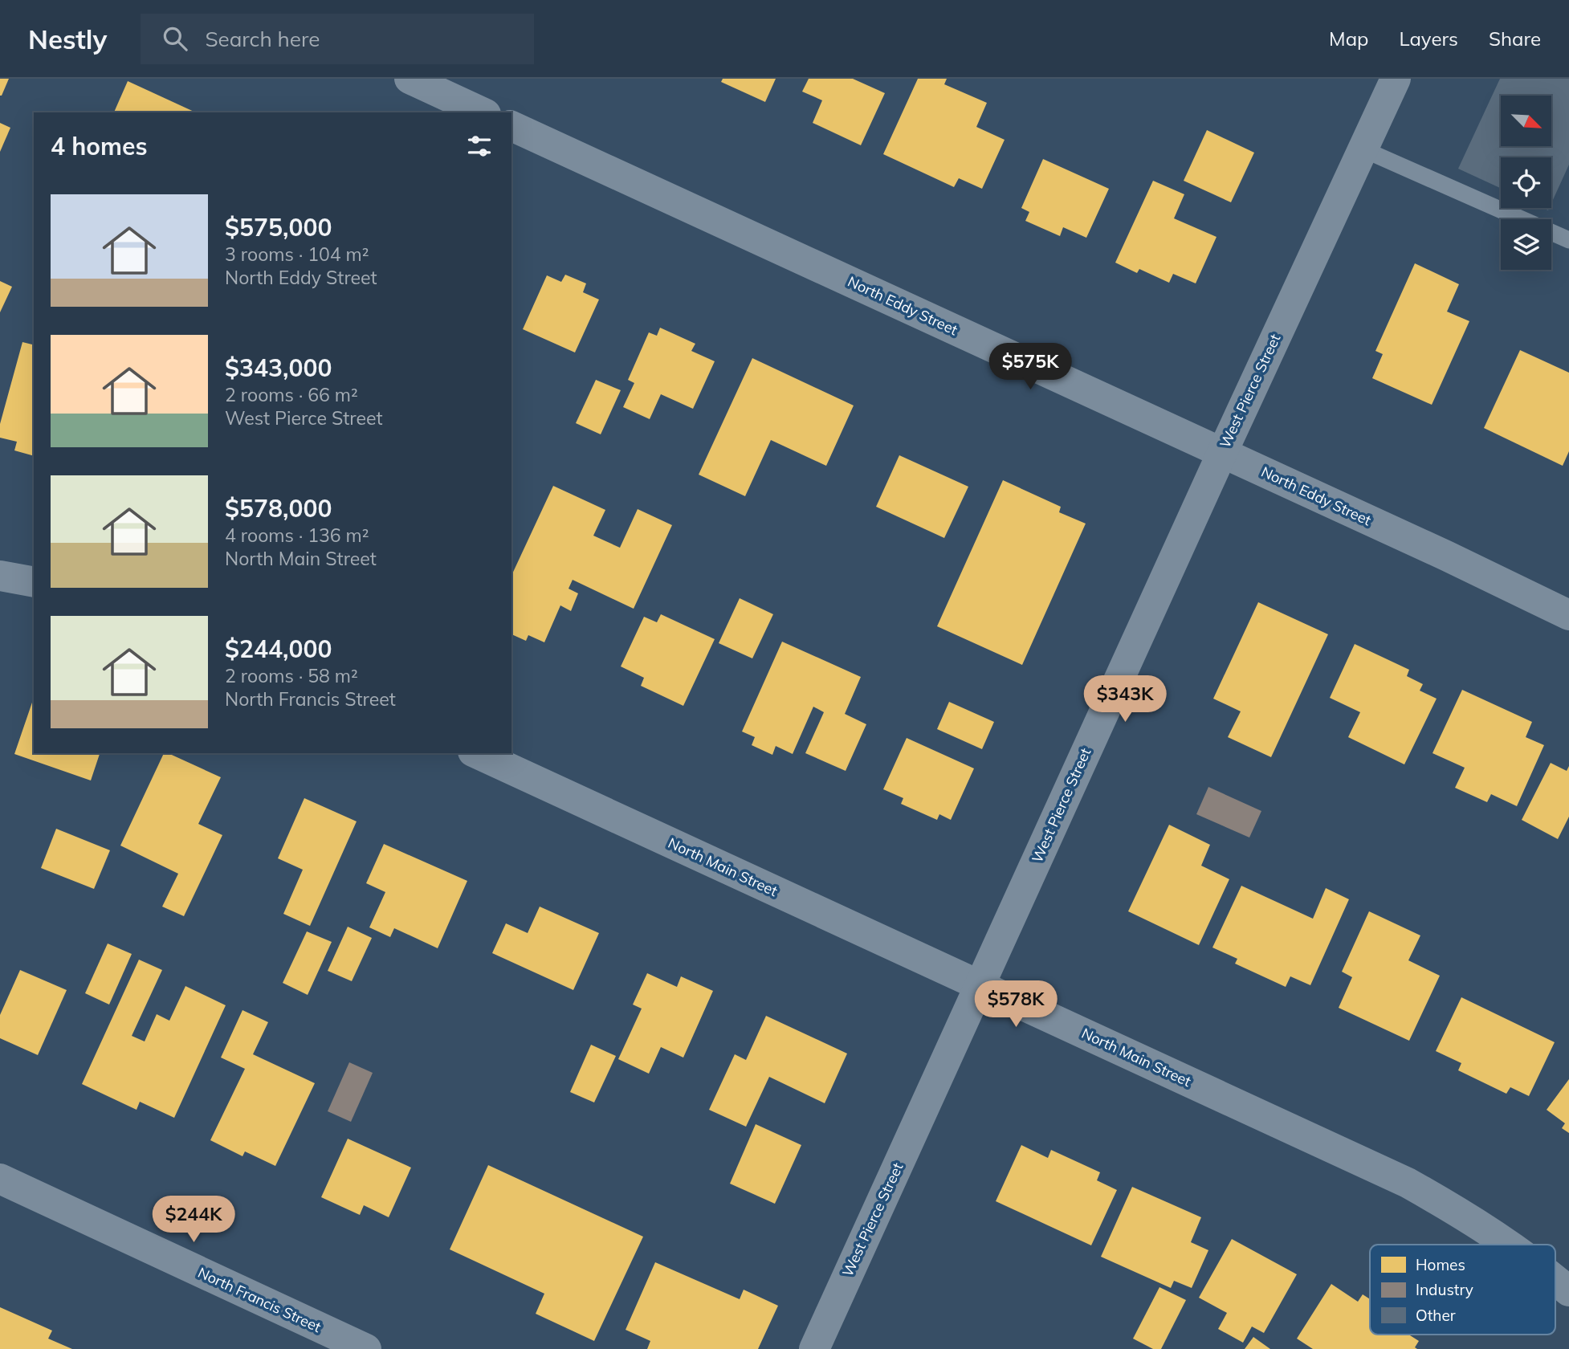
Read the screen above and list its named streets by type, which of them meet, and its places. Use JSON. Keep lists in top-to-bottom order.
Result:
{
  "streets": {
    "street": [
      "North Eddy Street",
      "West Pierce Street",
      "North Main Street",
      "North Francis Street"
    ]
  },
  "crossings": [
    ["North Eddy Street", "West Pierce Street"],
    ["West Pierce Street", "North Main Street"]
  ],
  "legend": ["Homes", "Industry", "Other"],
  "north": "bottom right",
  "page": {
    "header": "Nestly",
    "search": "Search here",
    "nav": ["Map", "Layers", "Share"],
    "heading": "4 homes",
    "list": [
      {
        "name": "$575,000",
        "note": "3 rooms · 104 m² · North Eddy Street"
      },
      {
        "name": "$343,000",
        "note": "2 rooms · 66 m² · West Pierce Street"
      },
      {
        "name": "$578,000",
        "note": "4 rooms · 136 m² · North Main Street"
      },
      {
        "name": "$244,000",
        "note": "2 rooms · 58 m² · North Francis Street"
      }
    ],
    "price": [
      "$575K",
      "$343K",
      "$578K",
      "$244K"
    ]
  }
}
